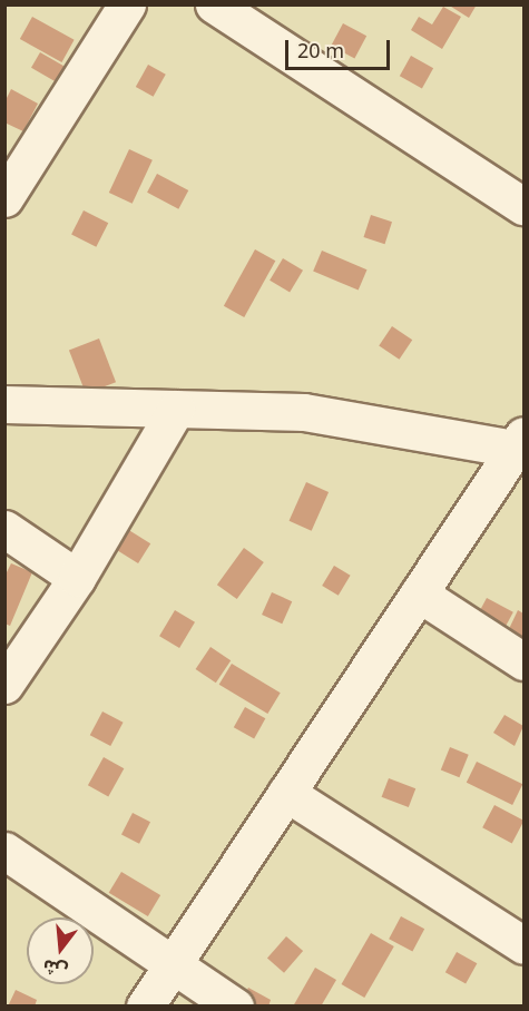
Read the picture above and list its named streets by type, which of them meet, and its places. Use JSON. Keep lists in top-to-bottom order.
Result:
{
  "scale_bar": "20 m",
  "north": "bottom"
}
